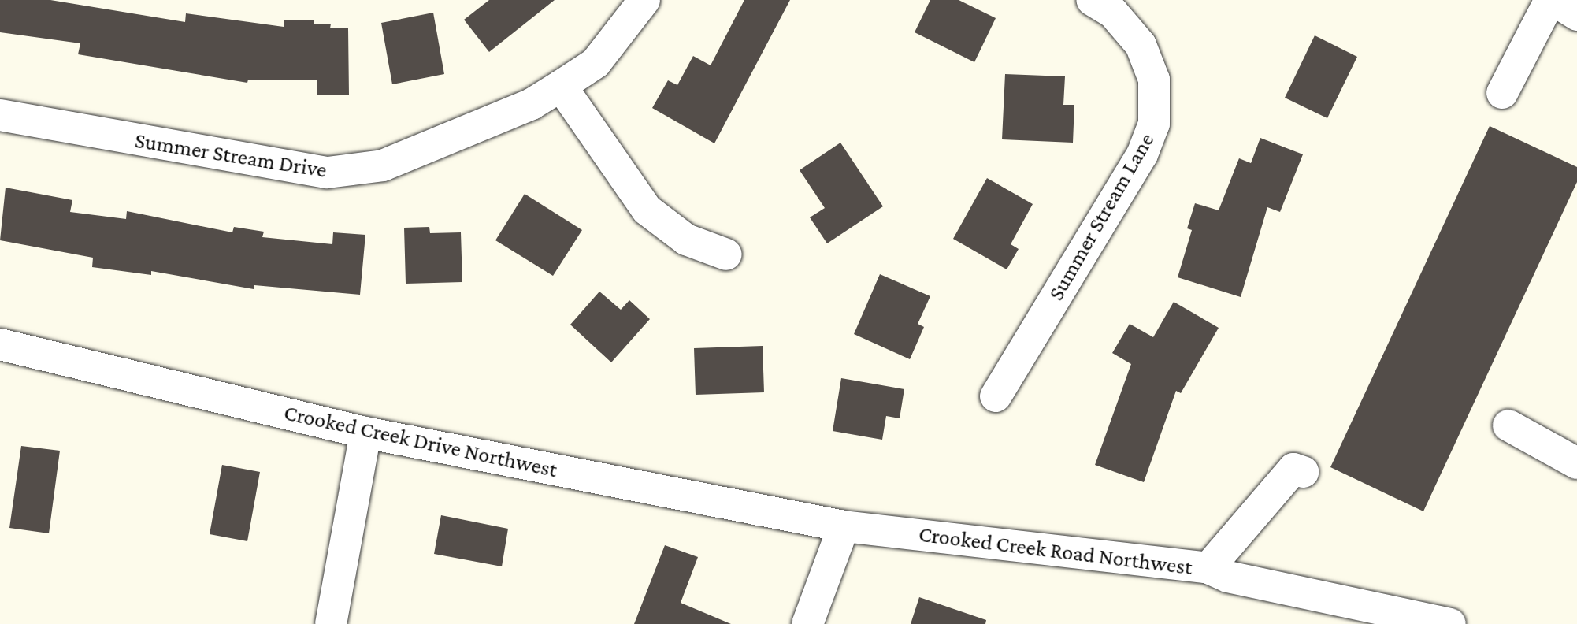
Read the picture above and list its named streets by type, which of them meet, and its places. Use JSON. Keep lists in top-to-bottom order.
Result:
{
  "streets": {
    "street": [
      "Summer Stream Drive",
      "Summer Stream Lane",
      "Crooked Creek Drive Northwest",
      "Crooked Creek Road Northwest"
    ]
  },
  "crossings": [
    ["Crooked Creek Drive Northwest", "Crooked Creek Road Northwest"]
  ]
}
